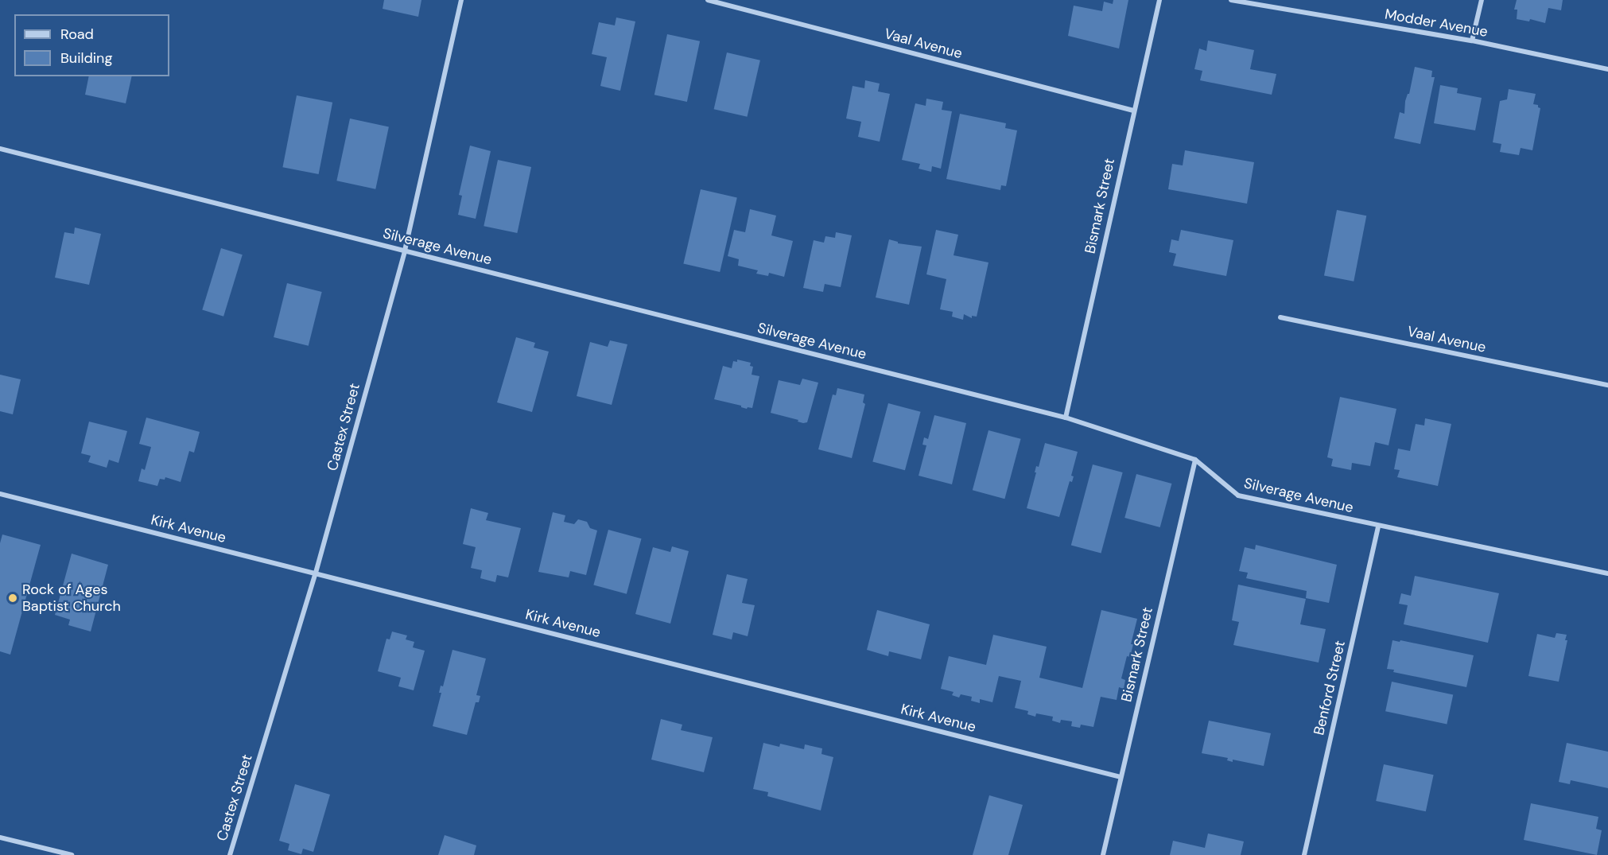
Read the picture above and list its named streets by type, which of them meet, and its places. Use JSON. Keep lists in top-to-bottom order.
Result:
{
  "streets": {
    "street": [
      "Modder Avenue",
      "Vaal Avenue",
      "Bismark Street",
      "Silverage Avenue",
      "Castex Street",
      "Kirk Avenue",
      "Benford Street"
    ]
  },
  "crossings": [
    ["Vaal Avenue", "Bismark Street"],
    ["Bismark Street", "Silverage Avenue"],
    ["Bismark Street", "Kirk Avenue"],
    ["Silverage Avenue", "Castex Street"],
    ["Silverage Avenue", "Benford Street"],
    ["Castex Street", "Kirk Avenue"]
  ],
  "places": ["Rock of Ages Baptist Church"],
  "legend": ["Road", "Building"]
}
